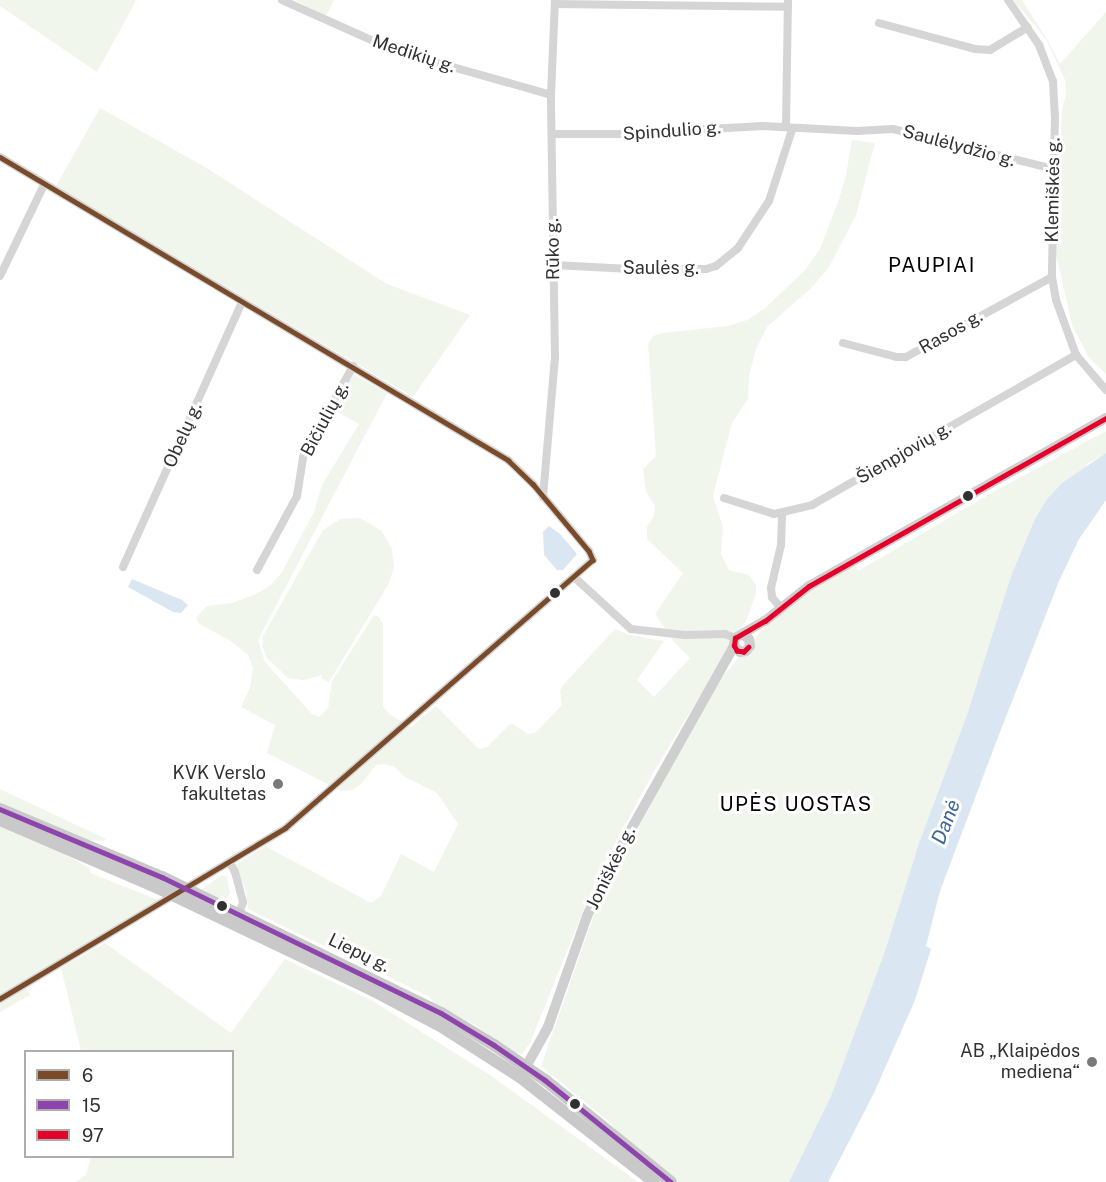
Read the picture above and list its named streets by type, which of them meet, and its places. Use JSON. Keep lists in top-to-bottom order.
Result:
{
  "streets": {
    "main road": ["Joniškės g.", "Liepų g."],
    "street": [
      "Medikių g.",
      "Spindulio g.",
      "Saulėlydžio g.",
      "Klemiškės g.",
      "Rūko g.",
      "Saulės g.",
      "Rasos g.",
      "Bičiulių g.",
      "Obelų g.",
      "Šienpjovių g."
    ]
  },
  "crossings": [
    ["Medikių g.", "Rūko g."],
    ["Spindulio g.", "Saulėlydžio g."],
    ["Spindulio g.", "Rūko g."],
    ["Spindulio g.", "Saulės g."],
    ["Saulėlydžio g.", "Klemiškės g."],
    ["Saulėlydžio g.", "Saulės g."],
    ["Klemiškės g.", "Rasos g."],
    ["Klemiškės g.", "Šienpjovių g."],
    ["Rūko g.", "Saulės g."],
    ["Joniškės g.", "Liepų g."]
  ],
  "districts": ["PAUPIAI", "UPĖS UOSTAS"],
  "water": ["Danė"],
  "places": ["KVK Verslo fakultetas", "AB „Klaipėdos mediena“"],
  "lines": ["transit line 6", "transit line 97", "transit line 15"],
  "legend": ["6", "15", "97"]
}
